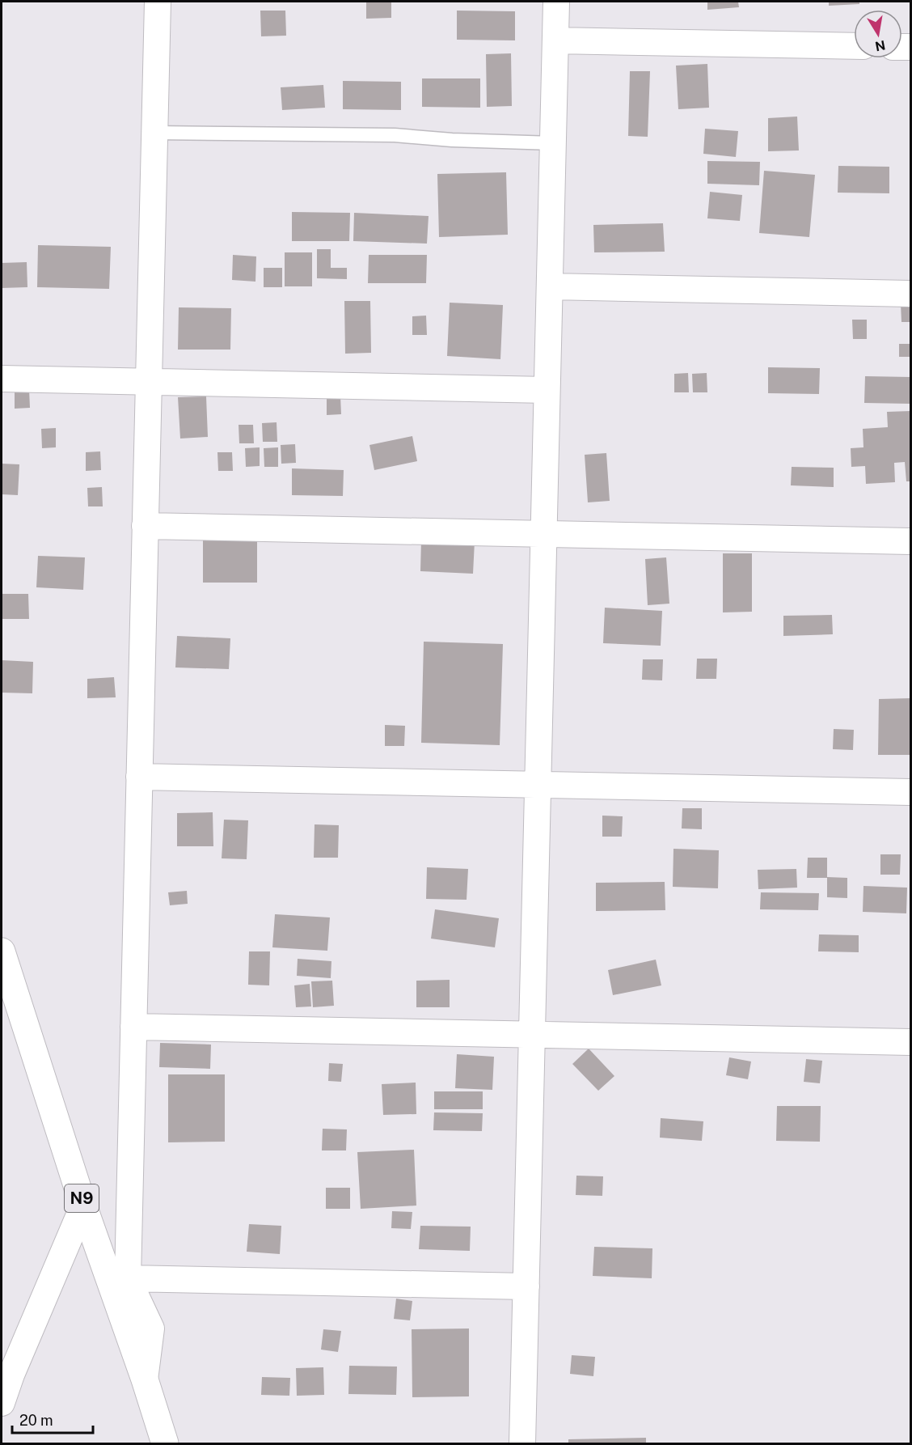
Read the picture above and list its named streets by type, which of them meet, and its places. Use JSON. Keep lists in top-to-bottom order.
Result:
{
  "streets": {
    "main road": ["N9"]
  },
  "scale_bar": "20 m",
  "north": "bottom"
}
